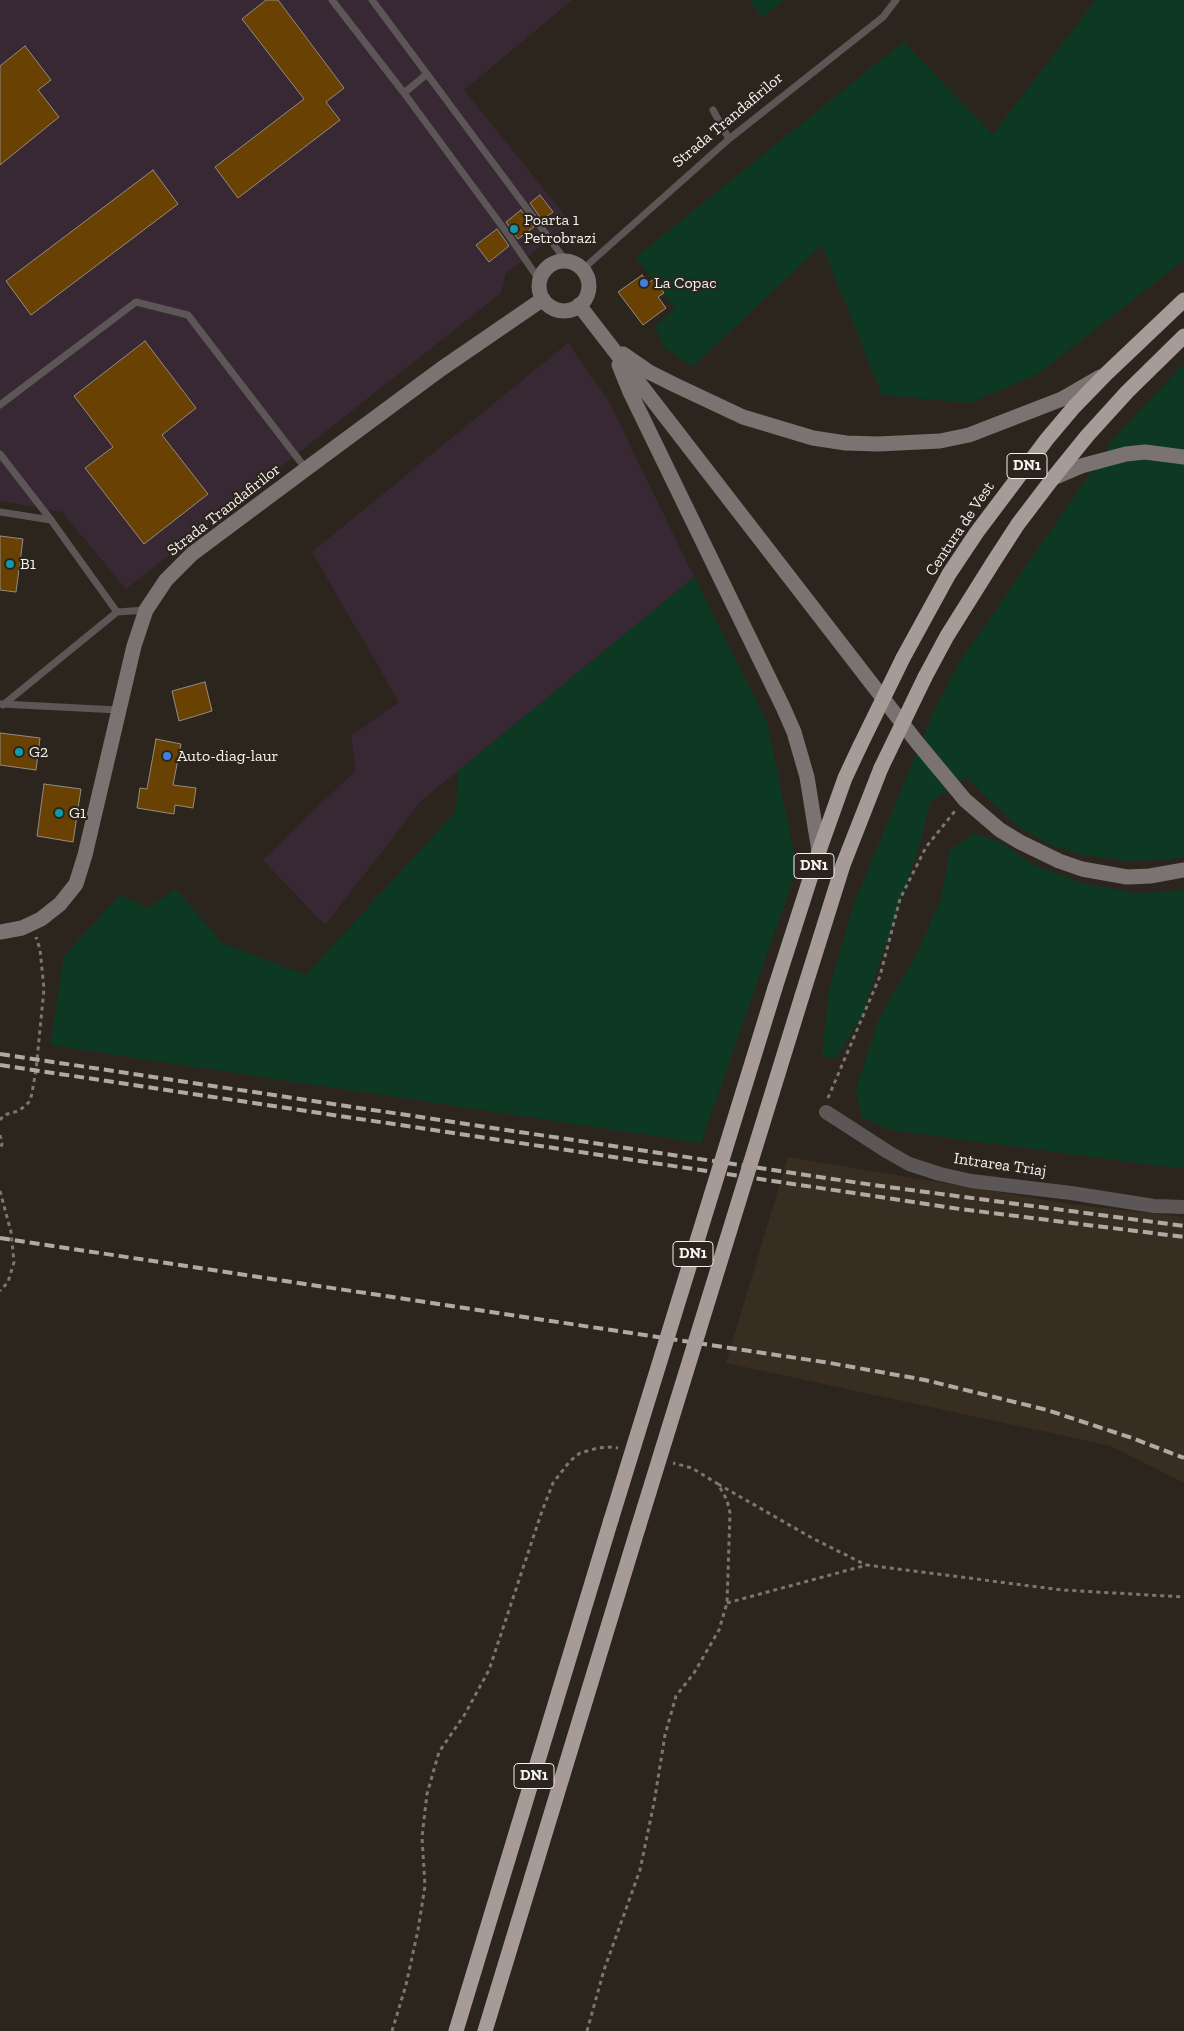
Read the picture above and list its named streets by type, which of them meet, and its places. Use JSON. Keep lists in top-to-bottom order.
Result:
{
  "streets": {
    "highway": ["DN1", "Centura de Vest"],
    "main road": ["Strada Trandafirilor"],
    "street": ["Intrarea Triaj"]
  },
  "crossings": [
    ["DN1", "Centura de Vest"]
  ],
  "places": [
    "Poarta 1 Petrobrazi",
    "La Copac",
    "B1",
    "G2",
    "Auto-diag-laur",
    "G1"
  ]
}
